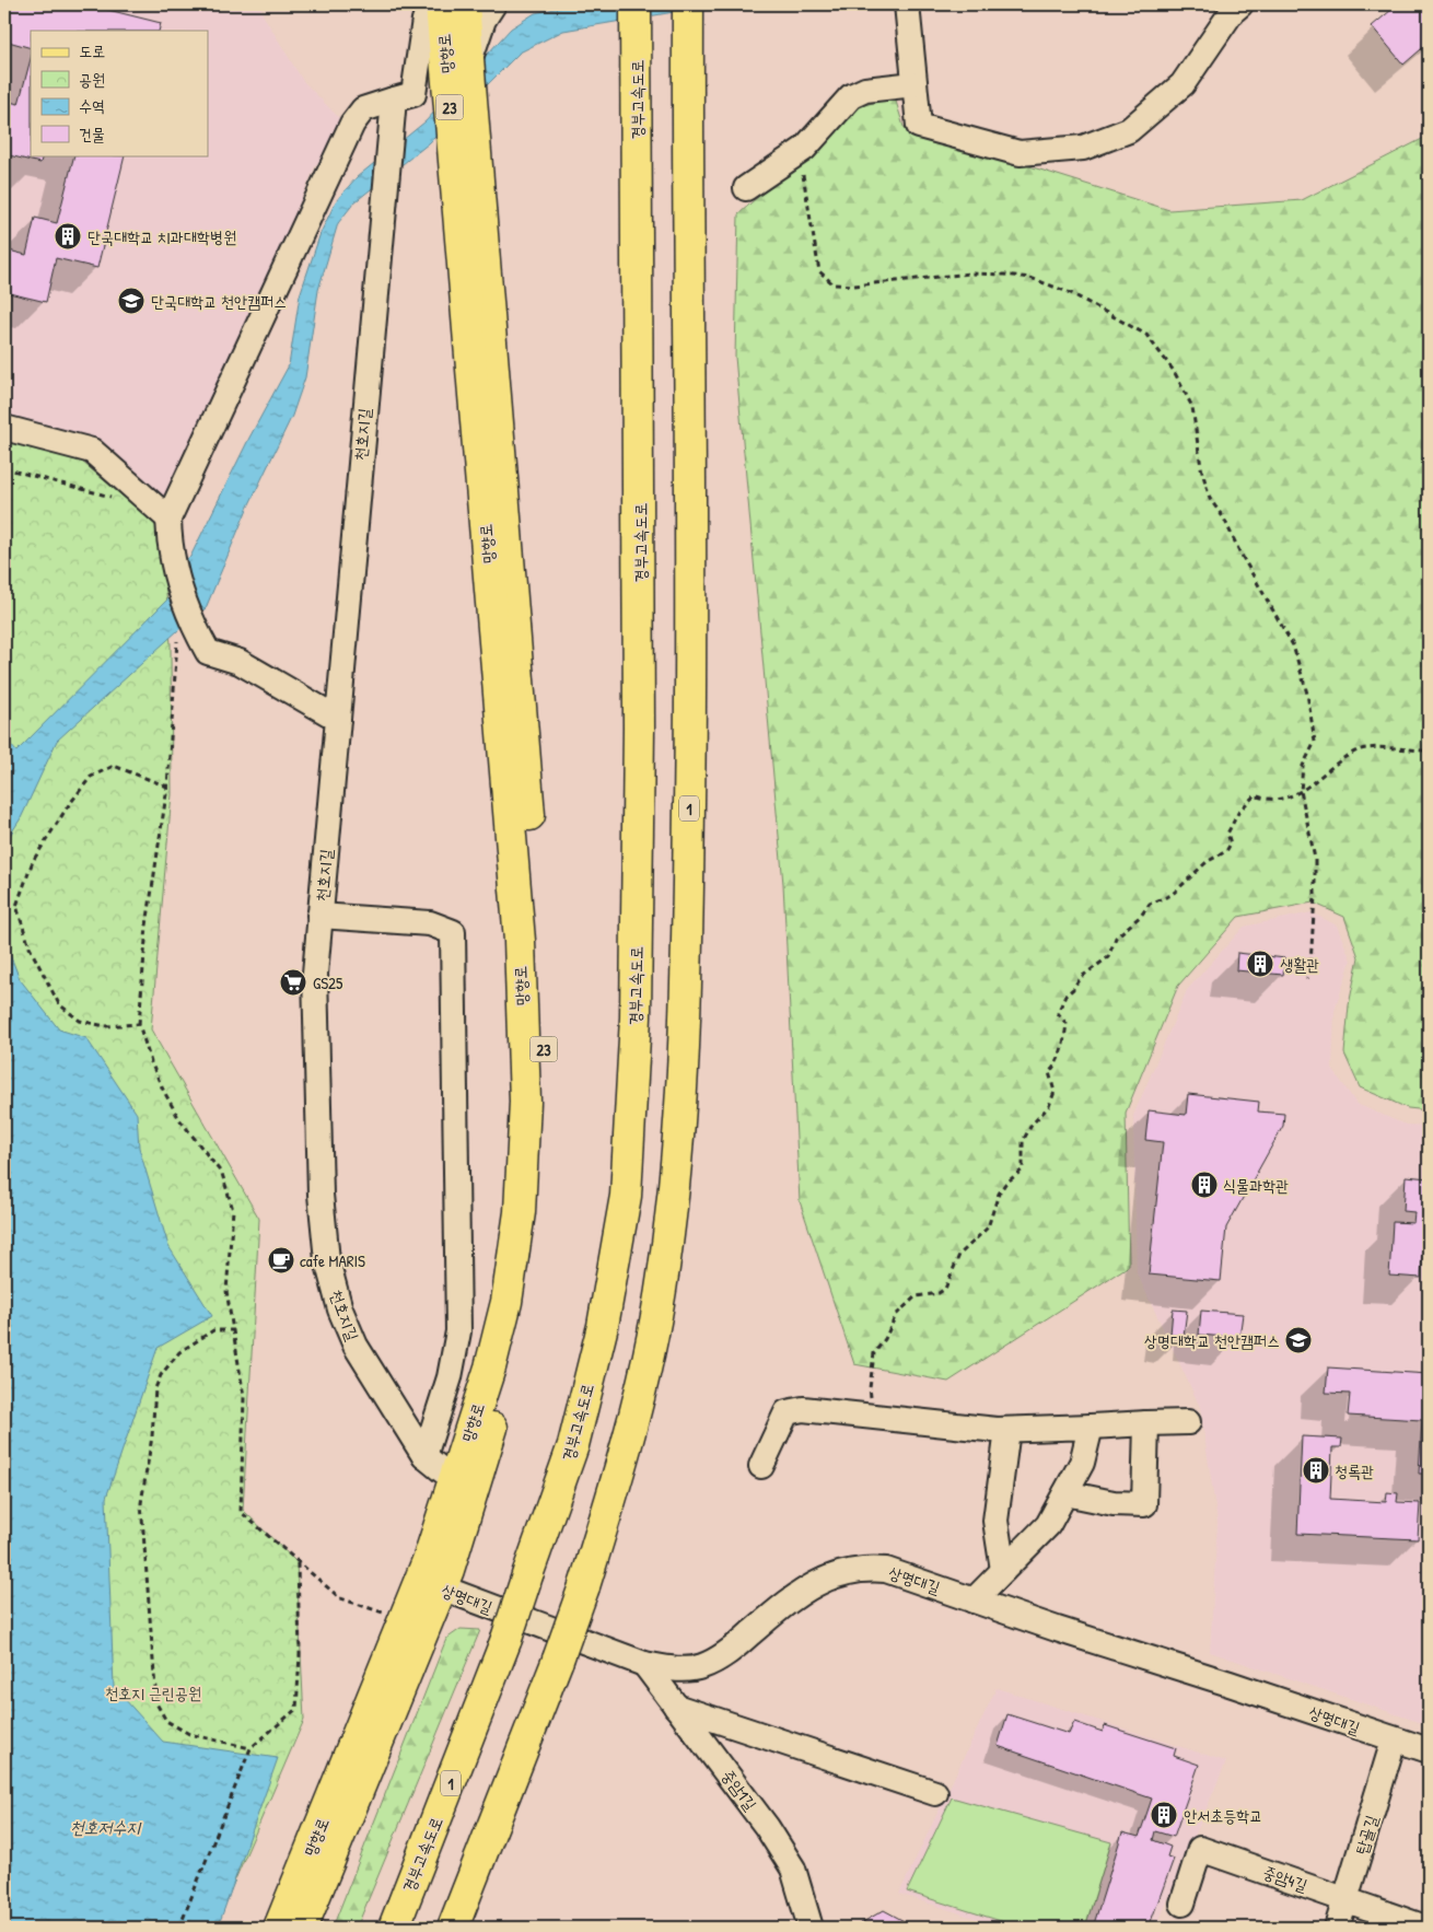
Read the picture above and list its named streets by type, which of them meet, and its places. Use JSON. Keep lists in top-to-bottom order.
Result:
{
  "streets": {
    "main road": [
      "망향로",
      "경부고속도로",
      "23",
      "1"
    ],
    "street": [
      "천호지길",
      "상명대길",
      "중암1길",
      "탑골길",
      "중암4길"
    ]
  },
  "crossings": [
    ["망향로", "천호지길"],
    ["망향로", "상명대길"],
    ["상명대길", "중암1길"],
    ["상명대길", "탑골길"],
    ["탑골길", "중암4길"]
  ],
  "water": ["천호저수지"],
  "parks": ["천호지 근린공원"],
  "places": {
    "building": [
      "단국대학교 치과대학병원",
      "생활관",
      "식물과학관",
      "청록관",
      "안서초등학교"
    ],
    "school or university": ["단국대학교 천안캠퍼스", "상명대학교 천안캠퍼스"],
    "supermarket": ["GS25"],
    "cafe": ["cafe MARIS"]
  },
  "legend": [
    "도로",
    "공원",
    "수역",
    "건물"
  ]
}
